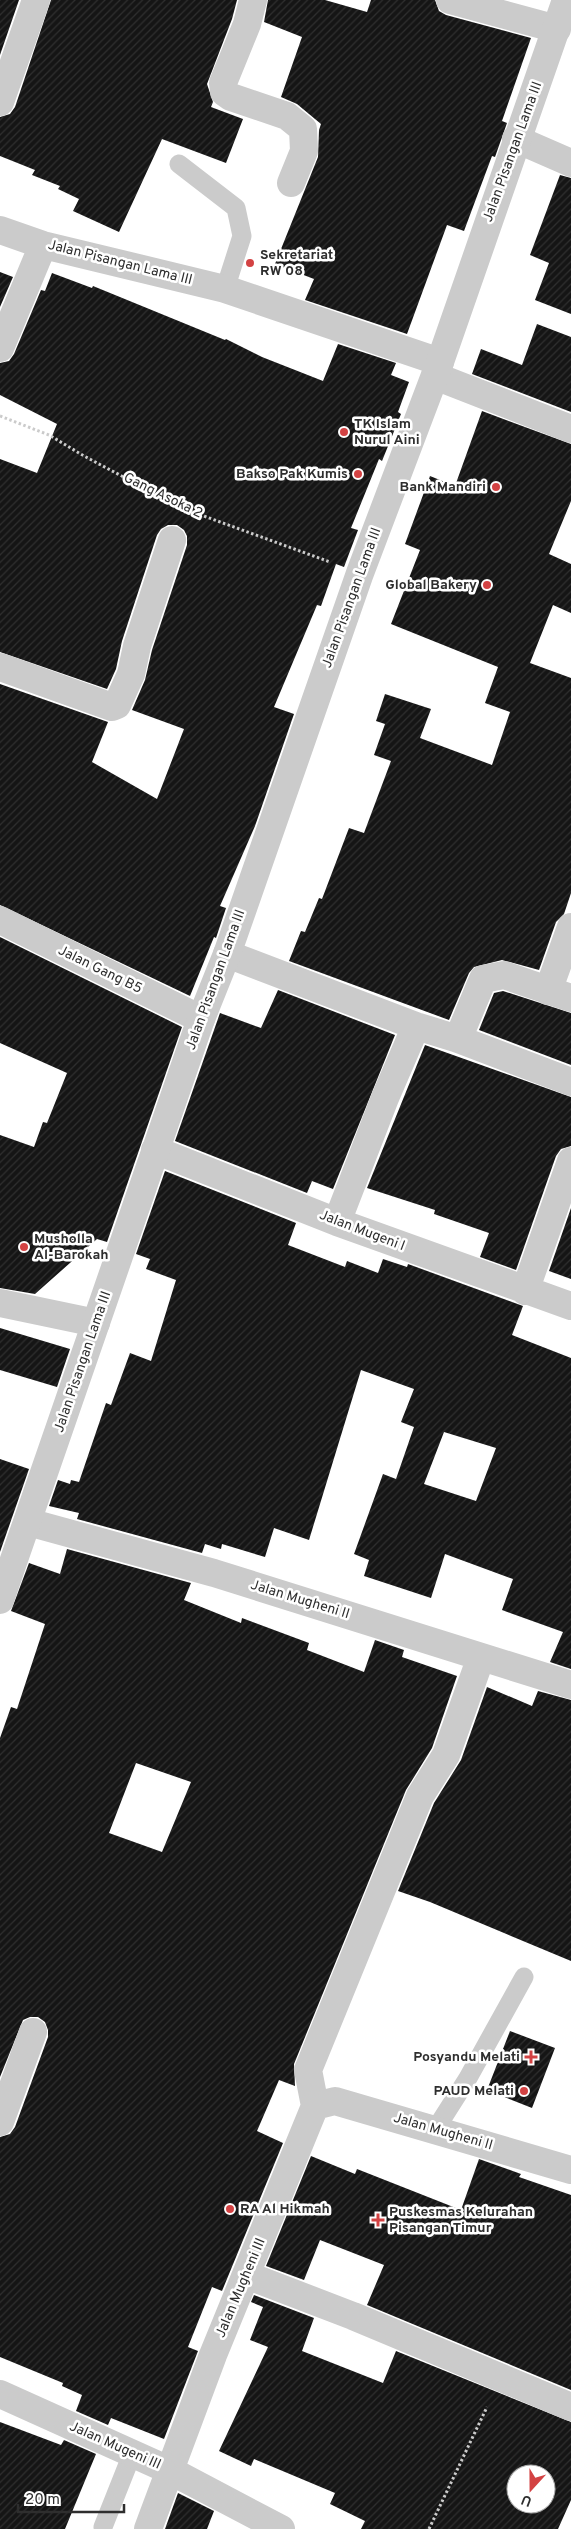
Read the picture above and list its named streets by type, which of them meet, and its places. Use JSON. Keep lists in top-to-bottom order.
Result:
{
  "streets": {
    "street": [
      "Jalan Pisangan Lama III",
      "Jalan Gang B5",
      "Jalan Mugeni I",
      "Jalan Mugheni II",
      "Jalan Mugheni III",
      "Jalan Mugeni III"
    ],
    "path": ["Gang Asoka 2"]
  },
  "crossings": [
    ["Jalan Pisangan Lama III", "Gang Asoka 2"],
    ["Jalan Pisangan Lama III", "Jalan Gang B5"],
    ["Jalan Pisangan Lama III", "Jalan Mugeni I"],
    ["Jalan Pisangan Lama III", "Jalan Mugheni II"],
    ["Jalan Mugheni II", "Jalan Mugheni III"],
    ["Jalan Mugheni III", "Jalan Mugeni III"]
  ],
  "places": {
    "other": [
      "Sekretariat RW 08",
      "TK Islam Nurul Aini",
      "Bakso Pak Kumis",
      "Bank Mandiri",
      "Global Bakery",
      "Musholla Al-Barokah",
      "PAUD Melati",
      "RA Al Hikmah"
    ],
    "health": ["Posyandu Melati", "Puskesmas Kelurahan Pisangan Timur"]
  },
  "scale_bar": "20 m",
  "north": "bottom"
}
